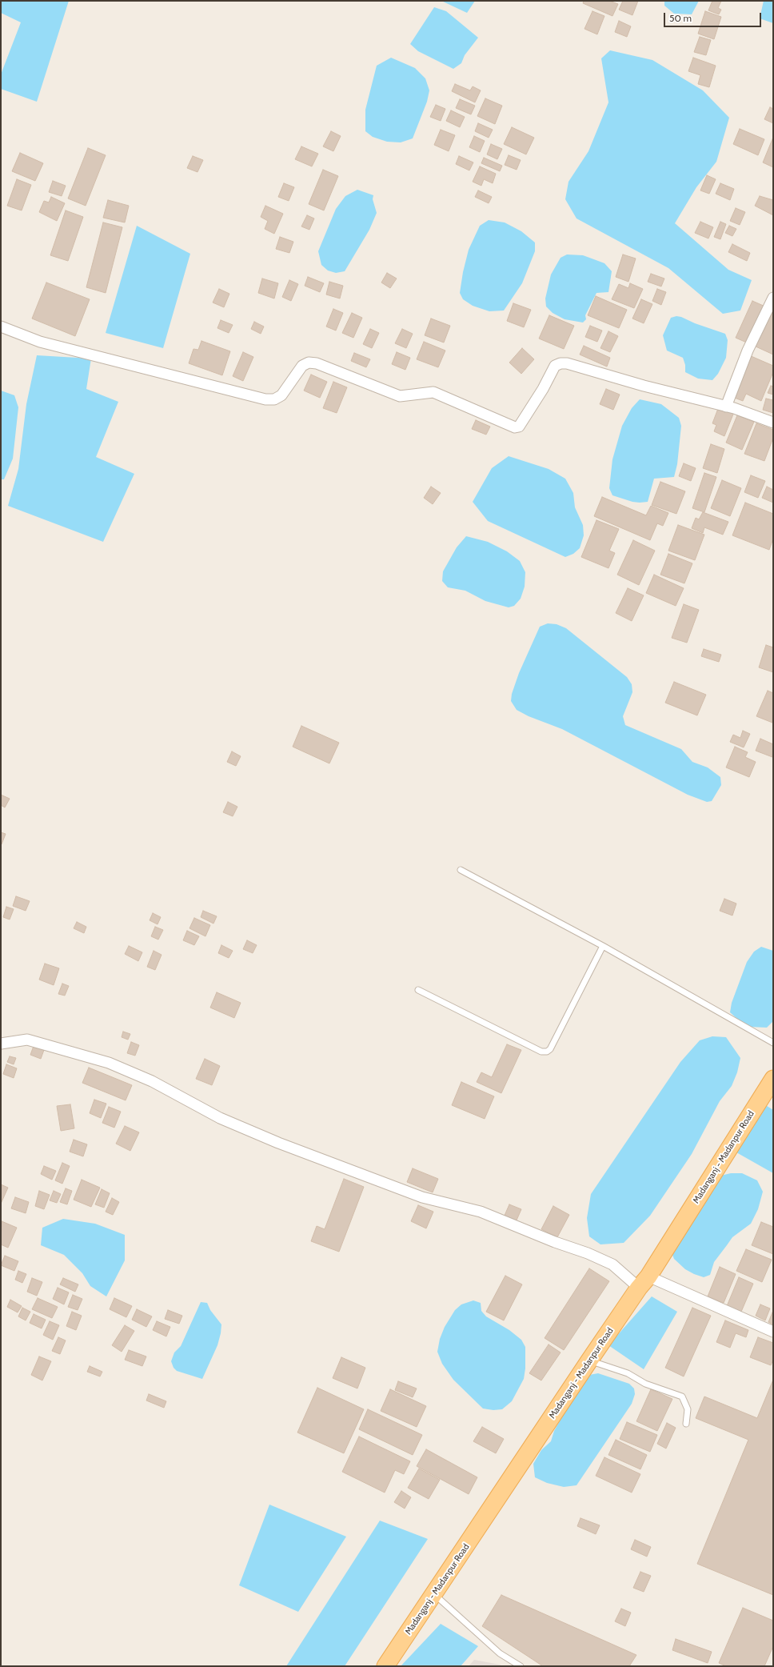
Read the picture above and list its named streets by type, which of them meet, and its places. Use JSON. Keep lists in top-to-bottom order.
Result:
{
  "streets": {
    "main road": ["Madanganj - Madanpur Road"]
  },
  "scale_bar": "50 m"
}
